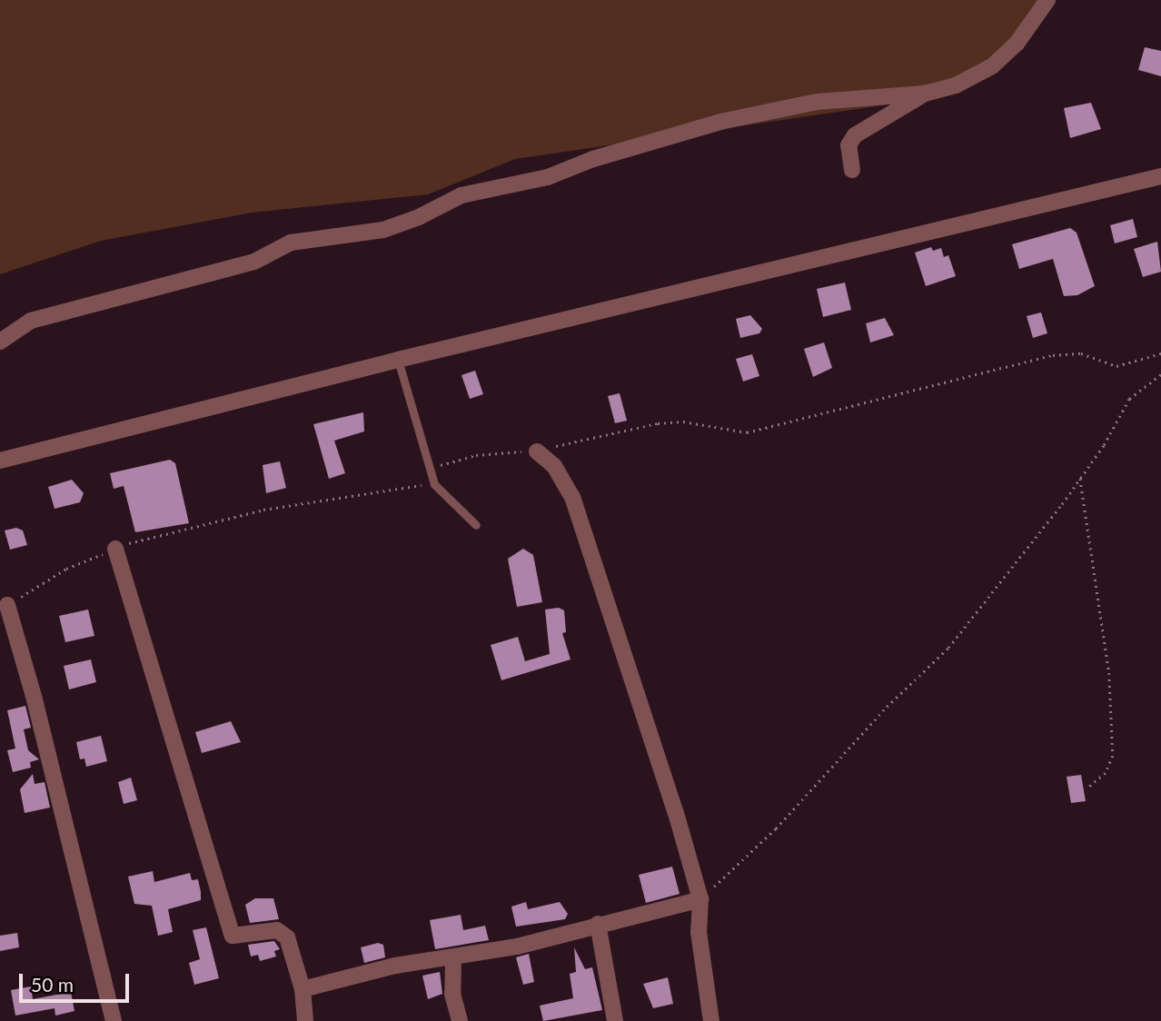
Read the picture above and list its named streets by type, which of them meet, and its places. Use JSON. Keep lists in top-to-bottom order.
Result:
{
  "scale_bar": "50 m"
}
